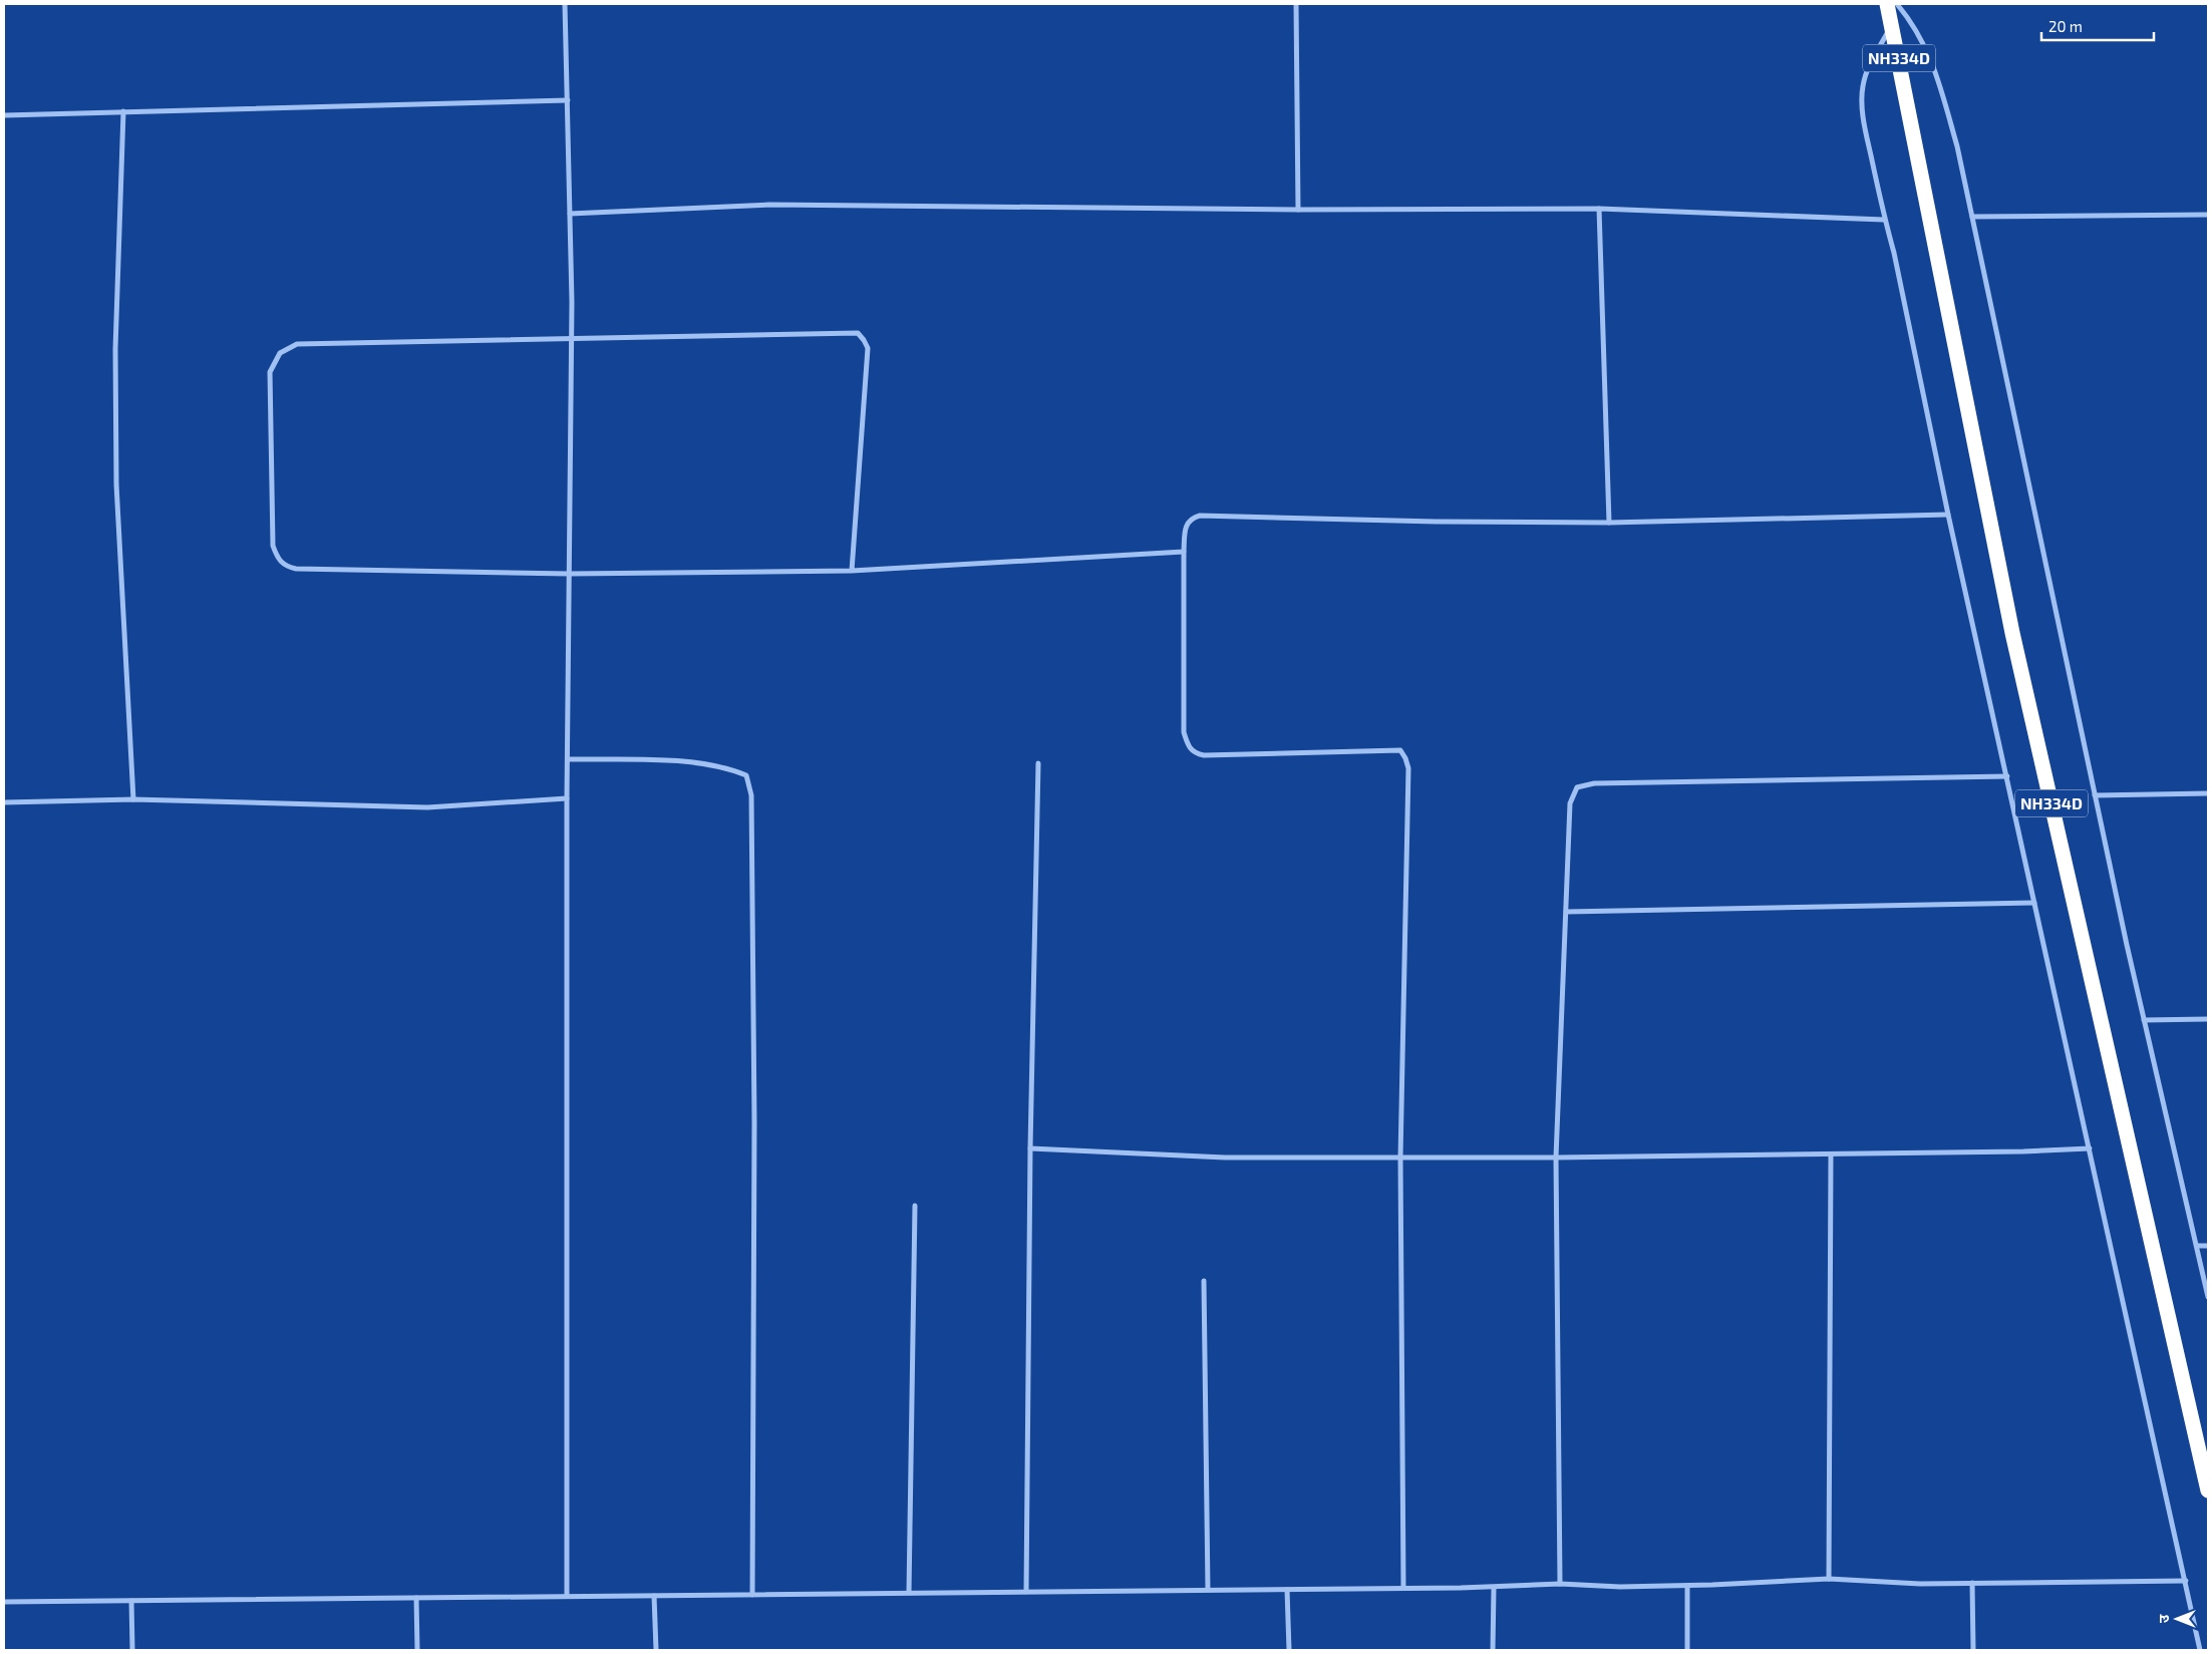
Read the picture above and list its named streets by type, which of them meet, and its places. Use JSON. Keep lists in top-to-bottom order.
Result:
{
  "streets": {
    "highway": ["NH334D"]
  },
  "scale_bar": "20 m",
  "north": "left"
}
